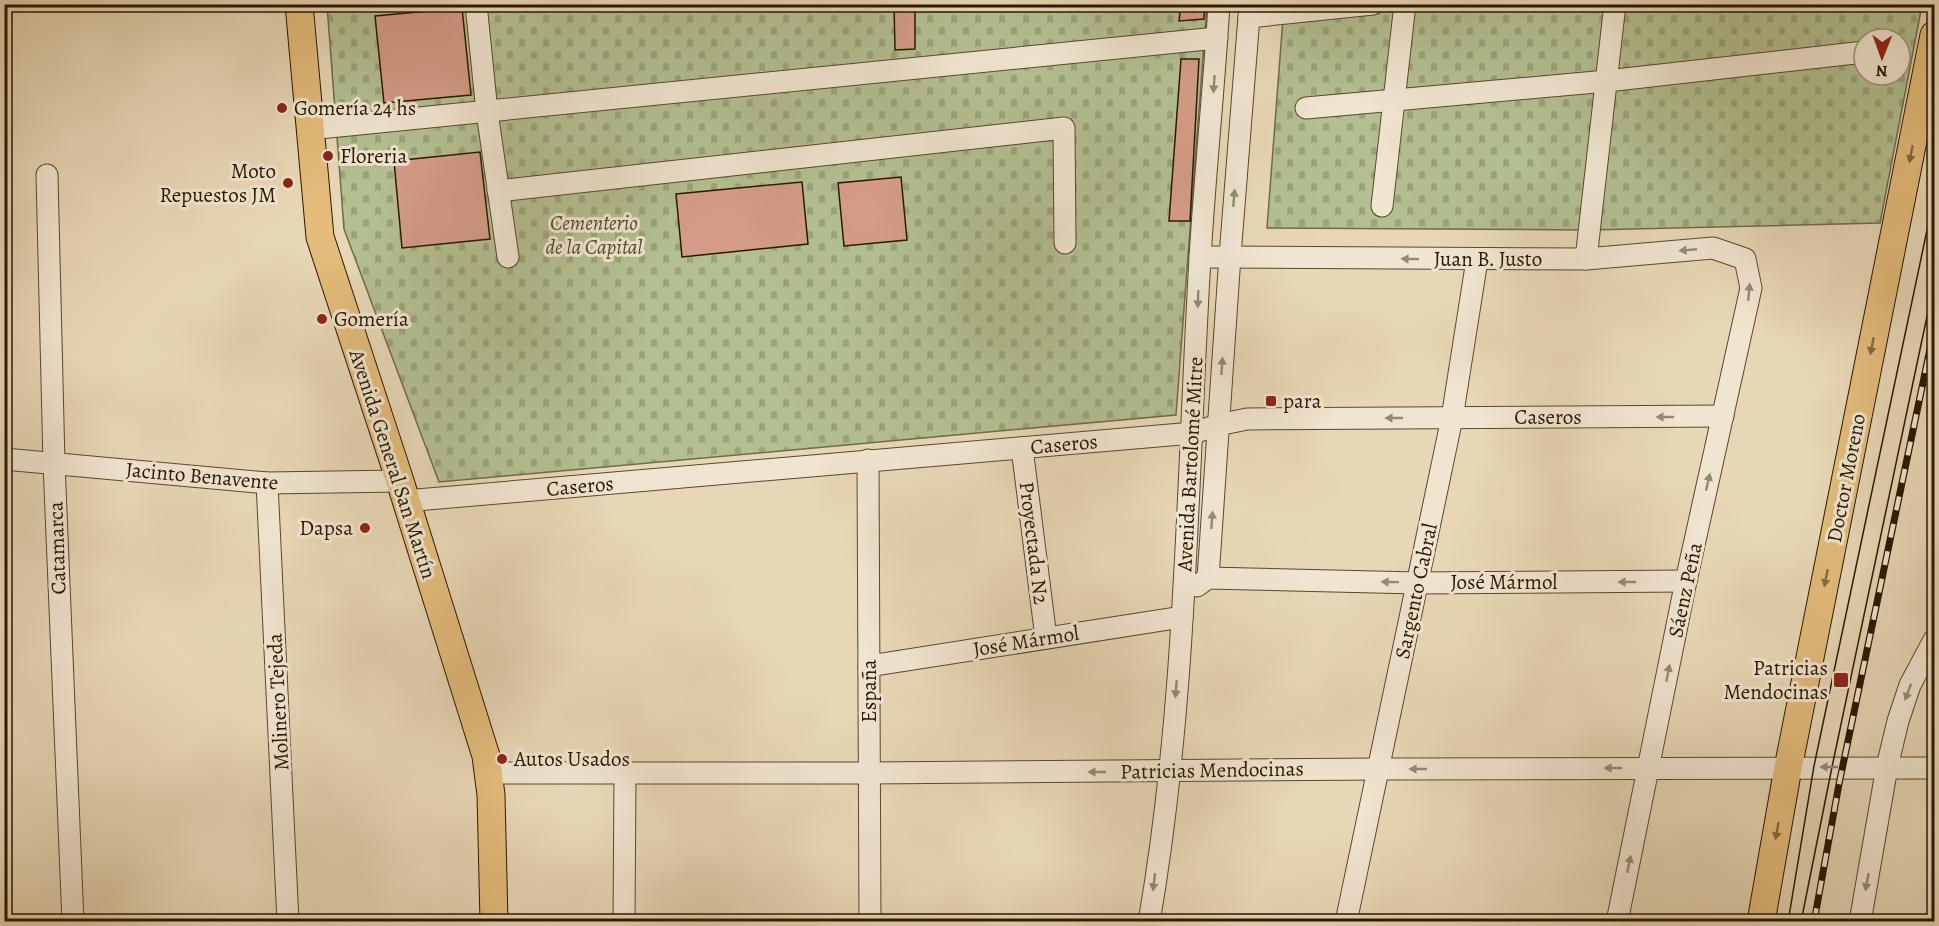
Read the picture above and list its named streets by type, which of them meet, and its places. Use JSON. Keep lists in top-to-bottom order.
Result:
{
  "streets": {
    "main road": ["Avenida General San Martín", "Doctor Moreno"],
    "street": [
      "Juan B. Justo",
      "Caseros",
      "Avenida Bartolomé Mitre",
      "Jacinto Benavente",
      "Proyectada N2",
      "Catamarca",
      "José Mármol",
      "Sáenz Peña",
      "Sargento Cabral",
      "España",
      "Molinero Tejeda",
      "Patricias Mendocinas"
    ]
  },
  "crossings": [
    ["Juan B. Justo", "Avenida Bartolomé Mitre"],
    ["Juan B. Justo", "Sáenz Peña"],
    ["Juan B. Justo", "Sargento Cabral"],
    ["Caseros", "Avenida General San Martín"],
    ["Caseros", "Avenida Bartolomé Mitre"],
    ["Caseros", "Jacinto Benavente"],
    ["Caseros", "Proyectada N2"],
    ["Caseros", "Sáenz Peña"],
    ["Caseros", "Sargento Cabral"],
    ["Caseros", "España"],
    ["Avenida General San Martín", "Jacinto Benavente"],
    ["Avenida General San Martín", "Patricias Mendocinas"],
    ["Avenida Bartolomé Mitre", "José Mármol"],
    ["Avenida Bartolomé Mitre", "Patricias Mendocinas"],
    ["Jacinto Benavente", "Catamarca"],
    ["Jacinto Benavente", "Molinero Tejeda"],
    ["Doctor Moreno", "Patricias Mendocinas"],
    ["Proyectada N2", "José Mármol"],
    ["José Mármol", "Sáenz Peña"],
    ["José Mármol", "Sargento Cabral"],
    ["José Mármol", "España"],
    ["Sáenz Peña", "Patricias Mendocinas"],
    ["Sargento Cabral", "Patricias Mendocinas"],
    ["España", "Patricias Mendocinas"]
  ],
  "one_way": [
    "Caseros",
    "Doctor Moreno",
    "José Mármol",
    "Sáenz Peña",
    "Patricias Mendocinas"
  ],
  "parks": ["Cementerio de la Capital"],
  "places": {
    "other": [
      "Gomería 24 hs",
      "Floreria",
      "Moto Repuestos JM",
      "Gomería",
      "Dapsa",
      "Autos Usados"
    ],
    "transit": ["para", "Patricias Mendocinas"]
  },
  "north": "bottom"
}
